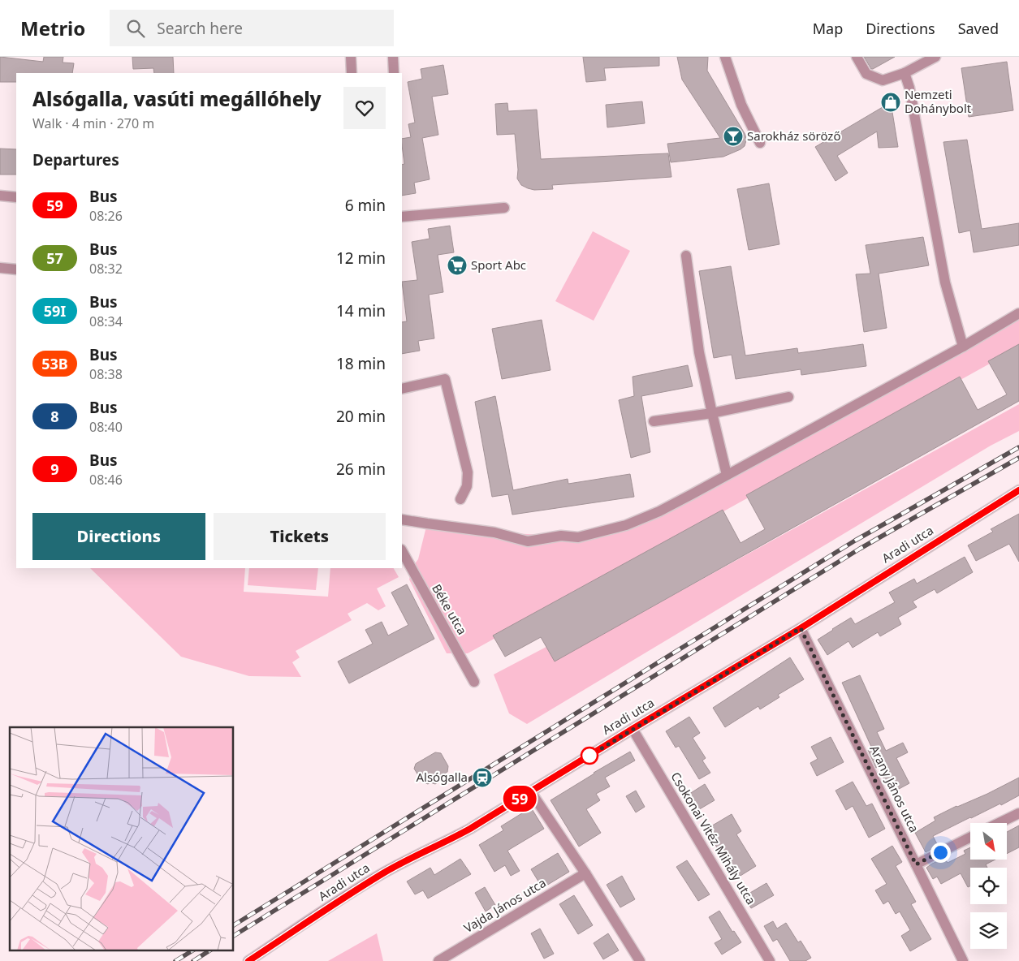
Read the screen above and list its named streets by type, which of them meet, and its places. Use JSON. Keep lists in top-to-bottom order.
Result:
{
  "streets": {
    "street": [
      "Aradi utca",
      "Béke utca",
      "Arany János utca",
      "Csokonai Vitéz Mihály utca",
      "Vajda János utca"
    ]
  },
  "crossings": [
    ["Aradi utca", "Arany János utca"],
    ["Aradi utca", "Csokonai Vitéz Mihály utca"]
  ],
  "places": {
    "shop": ["Nemzeti Dohánybolt"],
    "bar": ["Sarokház söröző"],
    "supermarket": ["Sport Abc"],
    "station": ["Alsógalla"]
  },
  "lines": ["bus line 59"],
  "north": "bottom right",
  "page": {
    "header": "Metrio",
    "search": "Search here",
    "nav": ["Map", "Directions", "Saved"],
    "on_map": "59",
    "heading": [
      ["Alsógalla, vasúti megállóhely", "Walk · 4 min · 270 m"],
      "Departures"
    ],
    "list": [
      {
        "mark": "59",
        "name": "Bus",
        "note": "08:26",
        "value": "6 min"
      },
      {
        "mark": "57",
        "name": "Bus",
        "note": "08:32",
        "value": "12 min"
      },
      {
        "mark": "59I",
        "name": "Bus",
        "note": "08:34",
        "value": "14 min"
      },
      {
        "mark": "53B",
        "name": "Bus",
        "note": "08:38",
        "value": "18 min"
      },
      {
        "mark": "8",
        "name": "Bus",
        "note": "08:40",
        "value": "20 min"
      },
      {
        "mark": "9",
        "name": "Bus",
        "note": "08:46",
        "value": "26 min"
      }
    ],
    "buttons": ["Directions", "Tickets"]
  }
}
